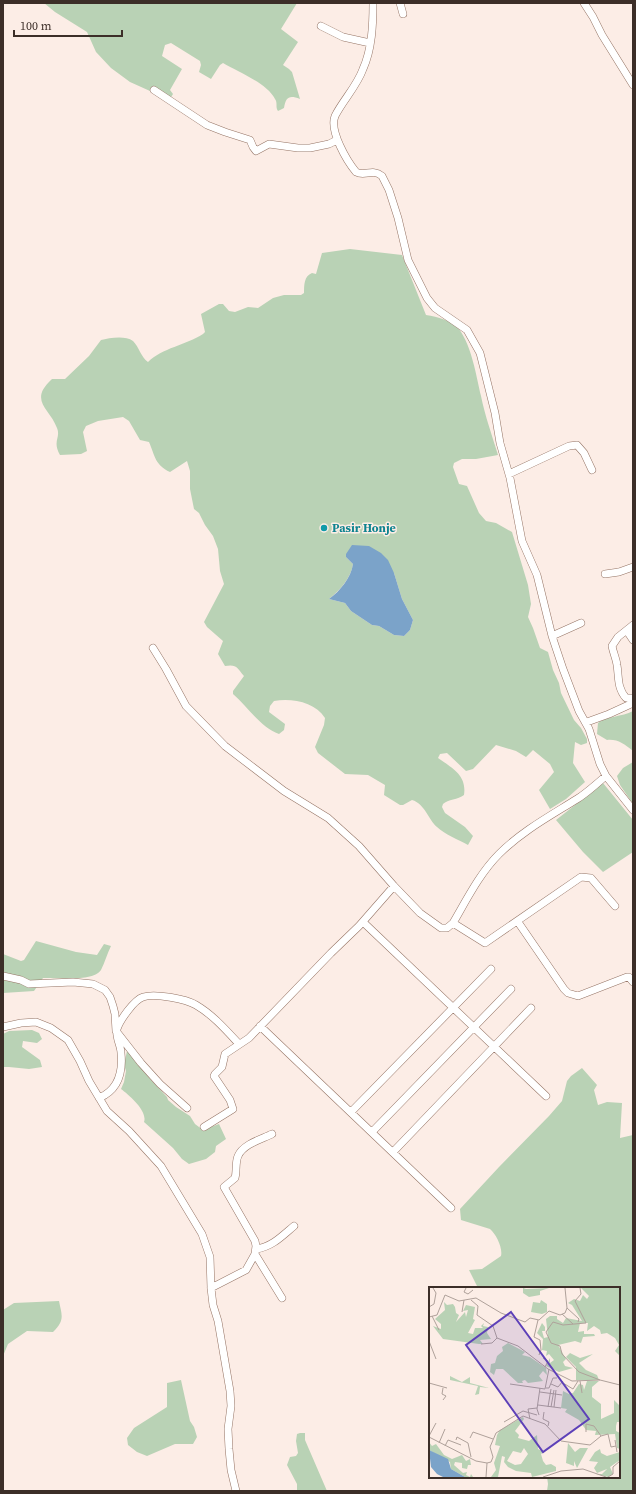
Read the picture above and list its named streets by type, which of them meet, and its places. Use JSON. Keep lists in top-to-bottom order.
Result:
{
  "places": ["Pasir Honje"],
  "scale_bar": "100 m"
}
